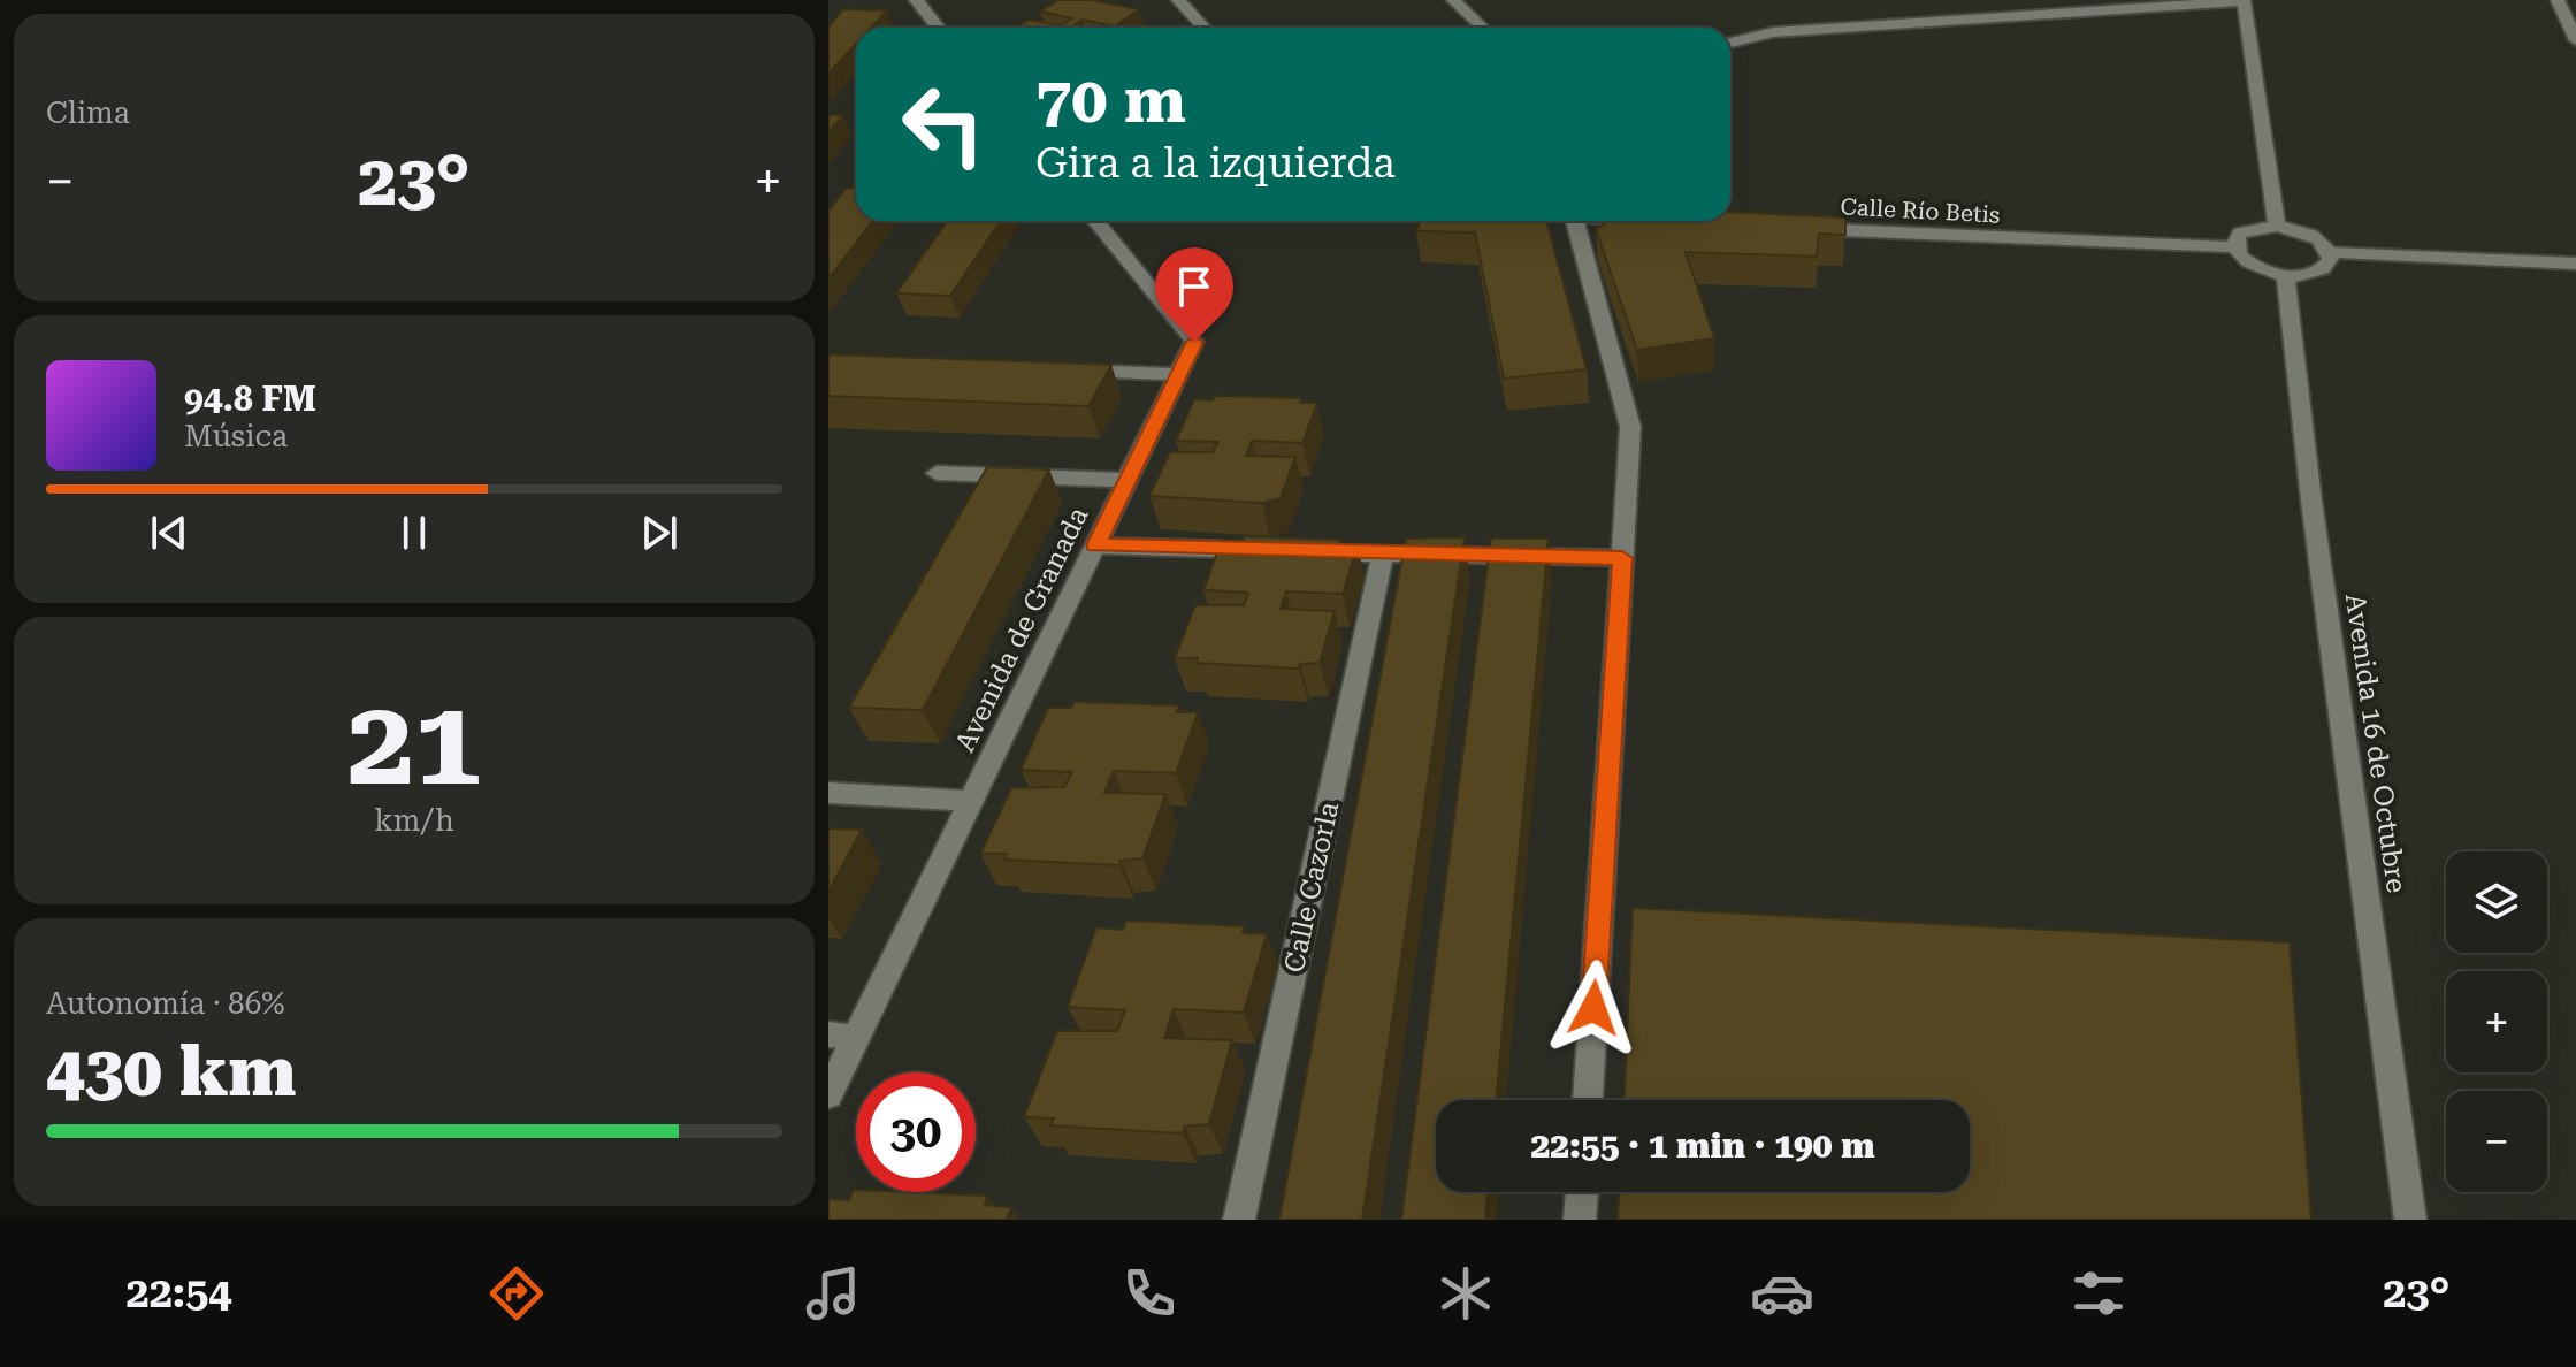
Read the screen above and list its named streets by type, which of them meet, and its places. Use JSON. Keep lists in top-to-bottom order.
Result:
{
  "streets": {
    "street": [
      "Calle Río Betis",
      "Avenida de Granada",
      "Avenida 16 de Octubre",
      "Calle Cazorla"
    ]
  },
  "page": {
    "tile": [
      "Clima",
      ["21", "km/h"],
      ["Autonomía · 86%", "430 km"]
    ],
    "turn": ["70 m", "Gira a la izquierda"],
    "heat": ["−", "23°", "+"],
    "song": ["94.8 FM", "Música"],
    "map_buttons": ["+", "−"],
    "limit": "30",
    "trip": "22:55 · 1 min · 190 m",
    "tabs": ["22:54", "23°"]
  }
}
